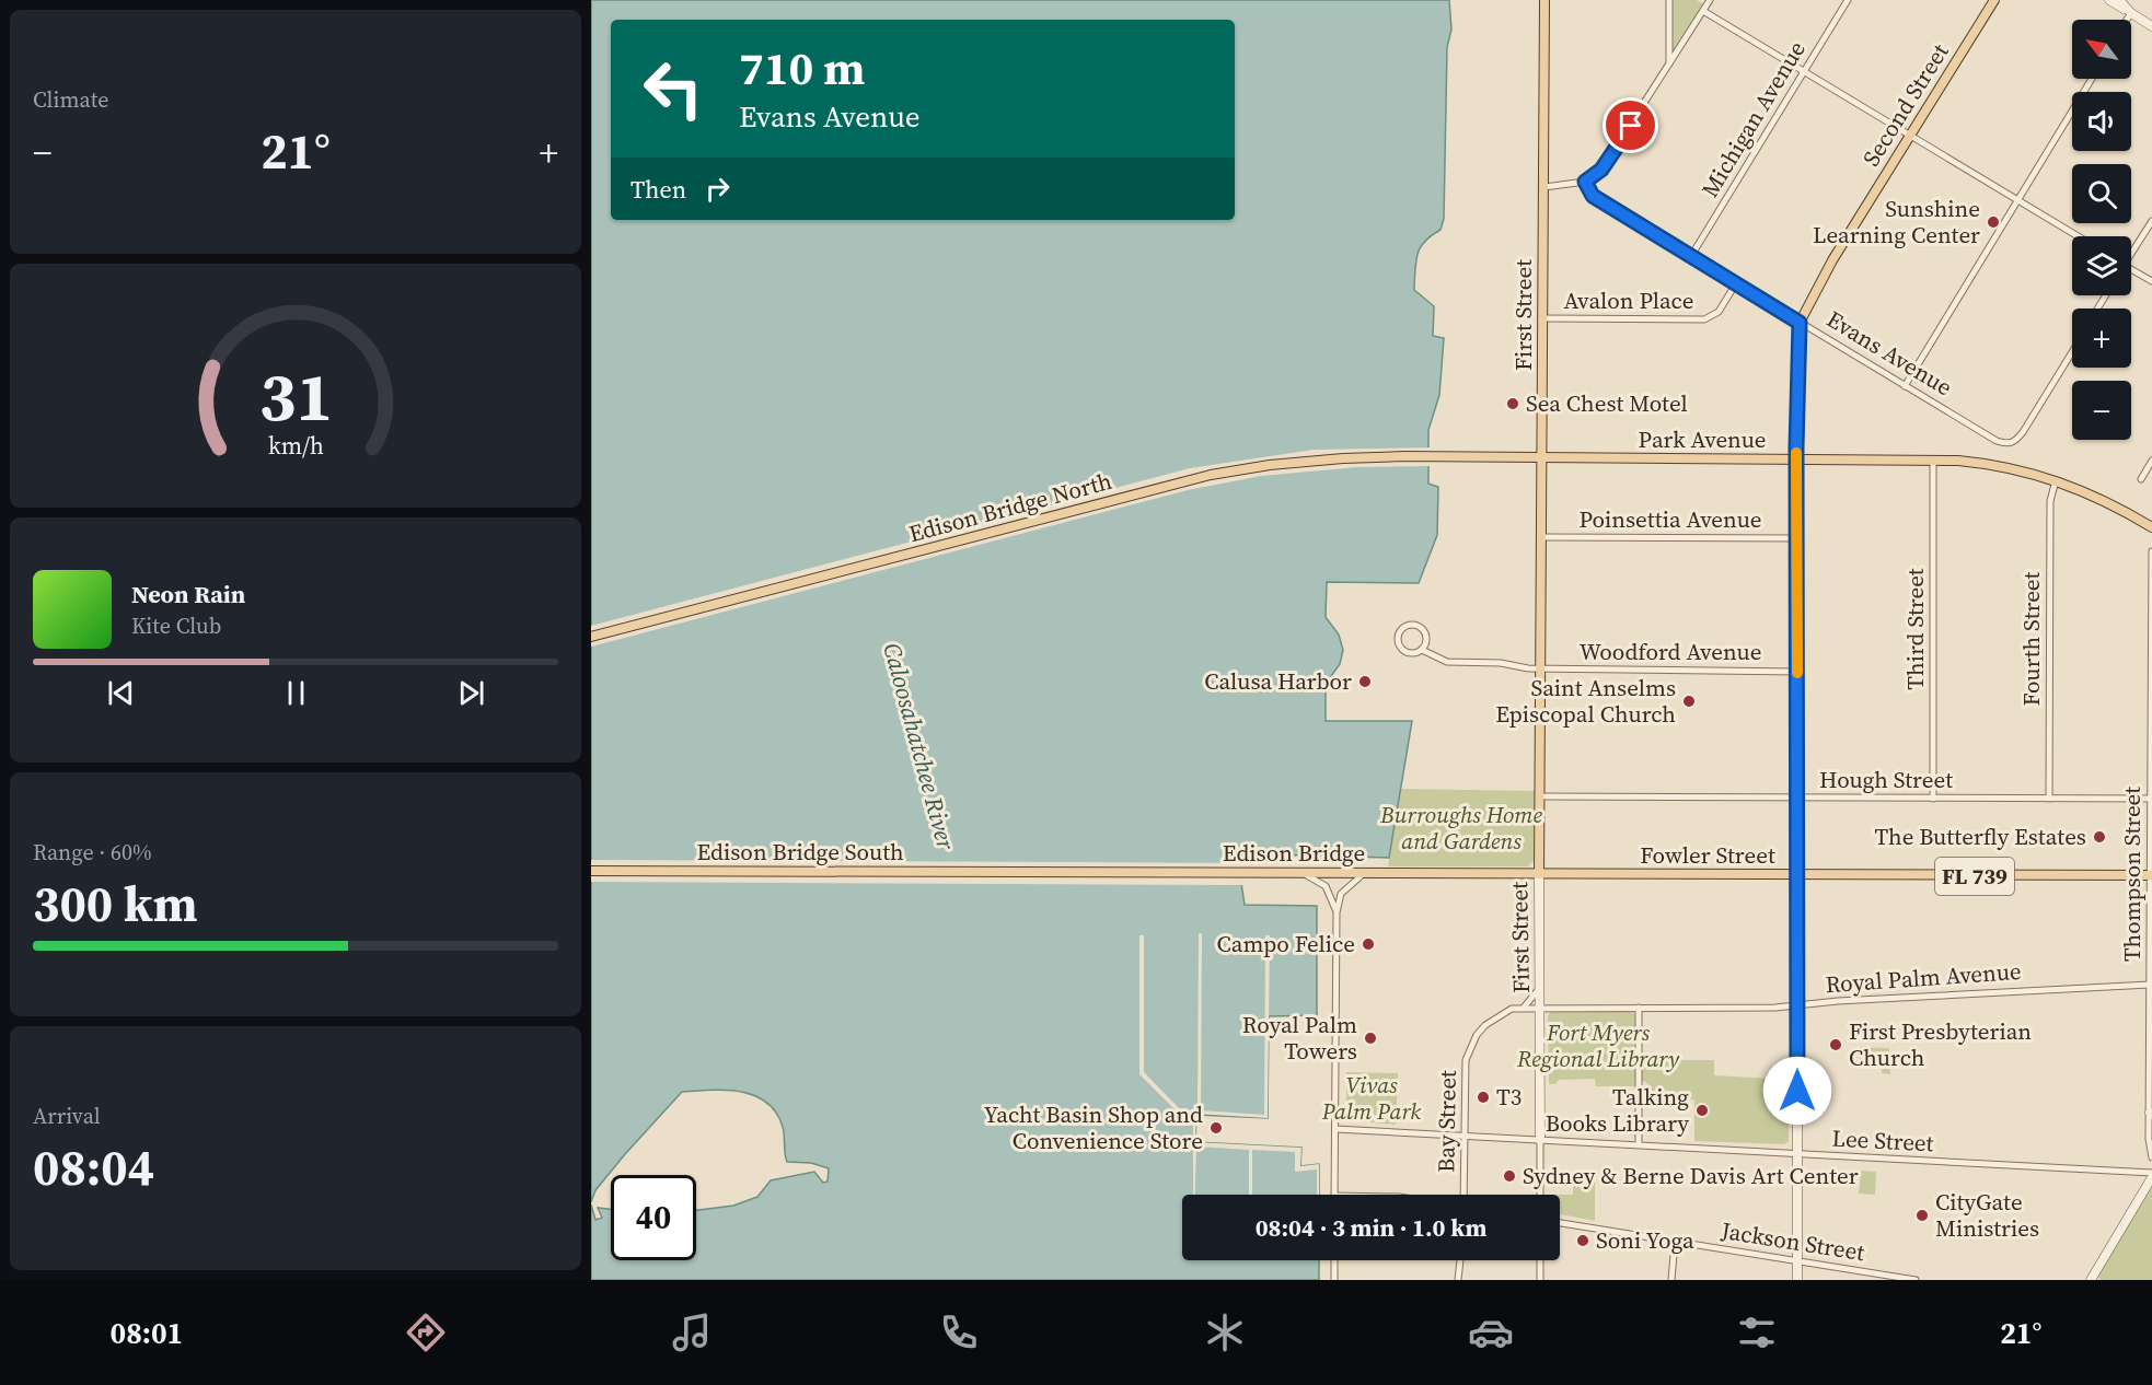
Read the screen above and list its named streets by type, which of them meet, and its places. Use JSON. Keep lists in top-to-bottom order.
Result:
{
  "streets": {
    "main road": [
      "Second Street",
      "First Street",
      "Park Avenue",
      "Edison Bridge North",
      "Edison Bridge South",
      "Edison Bridge",
      "Fowler Street",
      "FL 739"
    ],
    "street": [
      "Michigan Avenue",
      "Avalon Place",
      "Evans Avenue",
      "Poinsettia Avenue",
      "Third Street",
      "Fourth Street",
      "Woodford Avenue",
      "Hough Street",
      "Thompson Street",
      "Royal Palm Avenue",
      "Bay Street",
      "Lee Street",
      "Jackson Street"
    ]
  },
  "crossings": [
    ["Second Street", "Evans Avenue"],
    ["Second Street", "Park Avenue"],
    ["Second Street", "Poinsettia Avenue"],
    ["Second Street", "Woodford Avenue"],
    ["Second Street", "Hough Street"],
    ["Second Street", "Fowler Street"],
    ["Second Street", "Royal Palm Avenue"],
    ["Second Street", "Lee Street"],
    ["Second Street", "Jackson Street"],
    ["Michigan Avenue", "Evans Avenue"],
    ["Avalon Place", "First Street"],
    ["Avalon Place", "Evans Avenue"],
    ["First Street", "Park Avenue"],
    ["First Street", "Edison Bridge North"],
    ["First Street", "Poinsettia Avenue"],
    ["First Street", "Woodford Avenue"],
    ["First Street", "Hough Street"],
    ["First Street", "Edison Bridge"],
    ["First Street", "Fowler Street"],
    ["First Street", "Royal Palm Avenue"],
    ["First Street", "Bay Street"],
    ["First Street", "Lee Street"],
    ["Park Avenue", "Edison Bridge North"],
    ["Park Avenue", "Third Street"],
    ["Park Avenue", "Fourth Street"],
    ["Third Street", "Hough Street"],
    ["Fourth Street", "Hough Street"],
    ["Hough Street", "Thompson Street"],
    ["Edison Bridge South", "Edison Bridge"],
    ["Edison Bridge", "Fowler Street"],
    ["Fowler Street", "Thompson Street"],
    ["Thompson Street", "Royal Palm Avenue"],
    ["Royal Palm Avenue", "Bay Street"],
    ["Bay Street", "Lee Street"]
  ],
  "water": ["Caloosahatchee River"],
  "parks": ["Burroughs Home and Gardens", "Fort Myers Regional Library", "Vivas Palm Park"],
  "places": [
    "Sunshine Learning Center",
    "Sea Chest Motel",
    "Calusa Harbor",
    "Saint Anselms Episcopal Church",
    "The Butterfly Estates",
    "Campo Felice",
    "Royal Palm Towers",
    "First Presbyterian Church",
    "T3",
    "Talking Books Library",
    "Yacht Basin Shop and Convenience Store",
    "Sydney & Berne Davis Art Center",
    "CityGate Ministries",
    "Soni Yoga"
  ],
  "north": "top left",
  "page": {
    "tile": [
      "Climate",
      ["Range · 60%", "300 km"],
      ["Arrival", "08:04"]
    ],
    "map_buttons": ["+", "−"],
    "turn": ["710 m", "Evans Avenue"],
    "heat": ["−", "21°", "+"],
    "then": "Then",
    "song": ["Neon Rain", "Kite Club"],
    "limit": "40",
    "trip": "08:04 · 3 min · 1.0 km",
    "tabs": ["08:01", "21°"],
    "gauge": ["31", "km/h"]
  }
}
